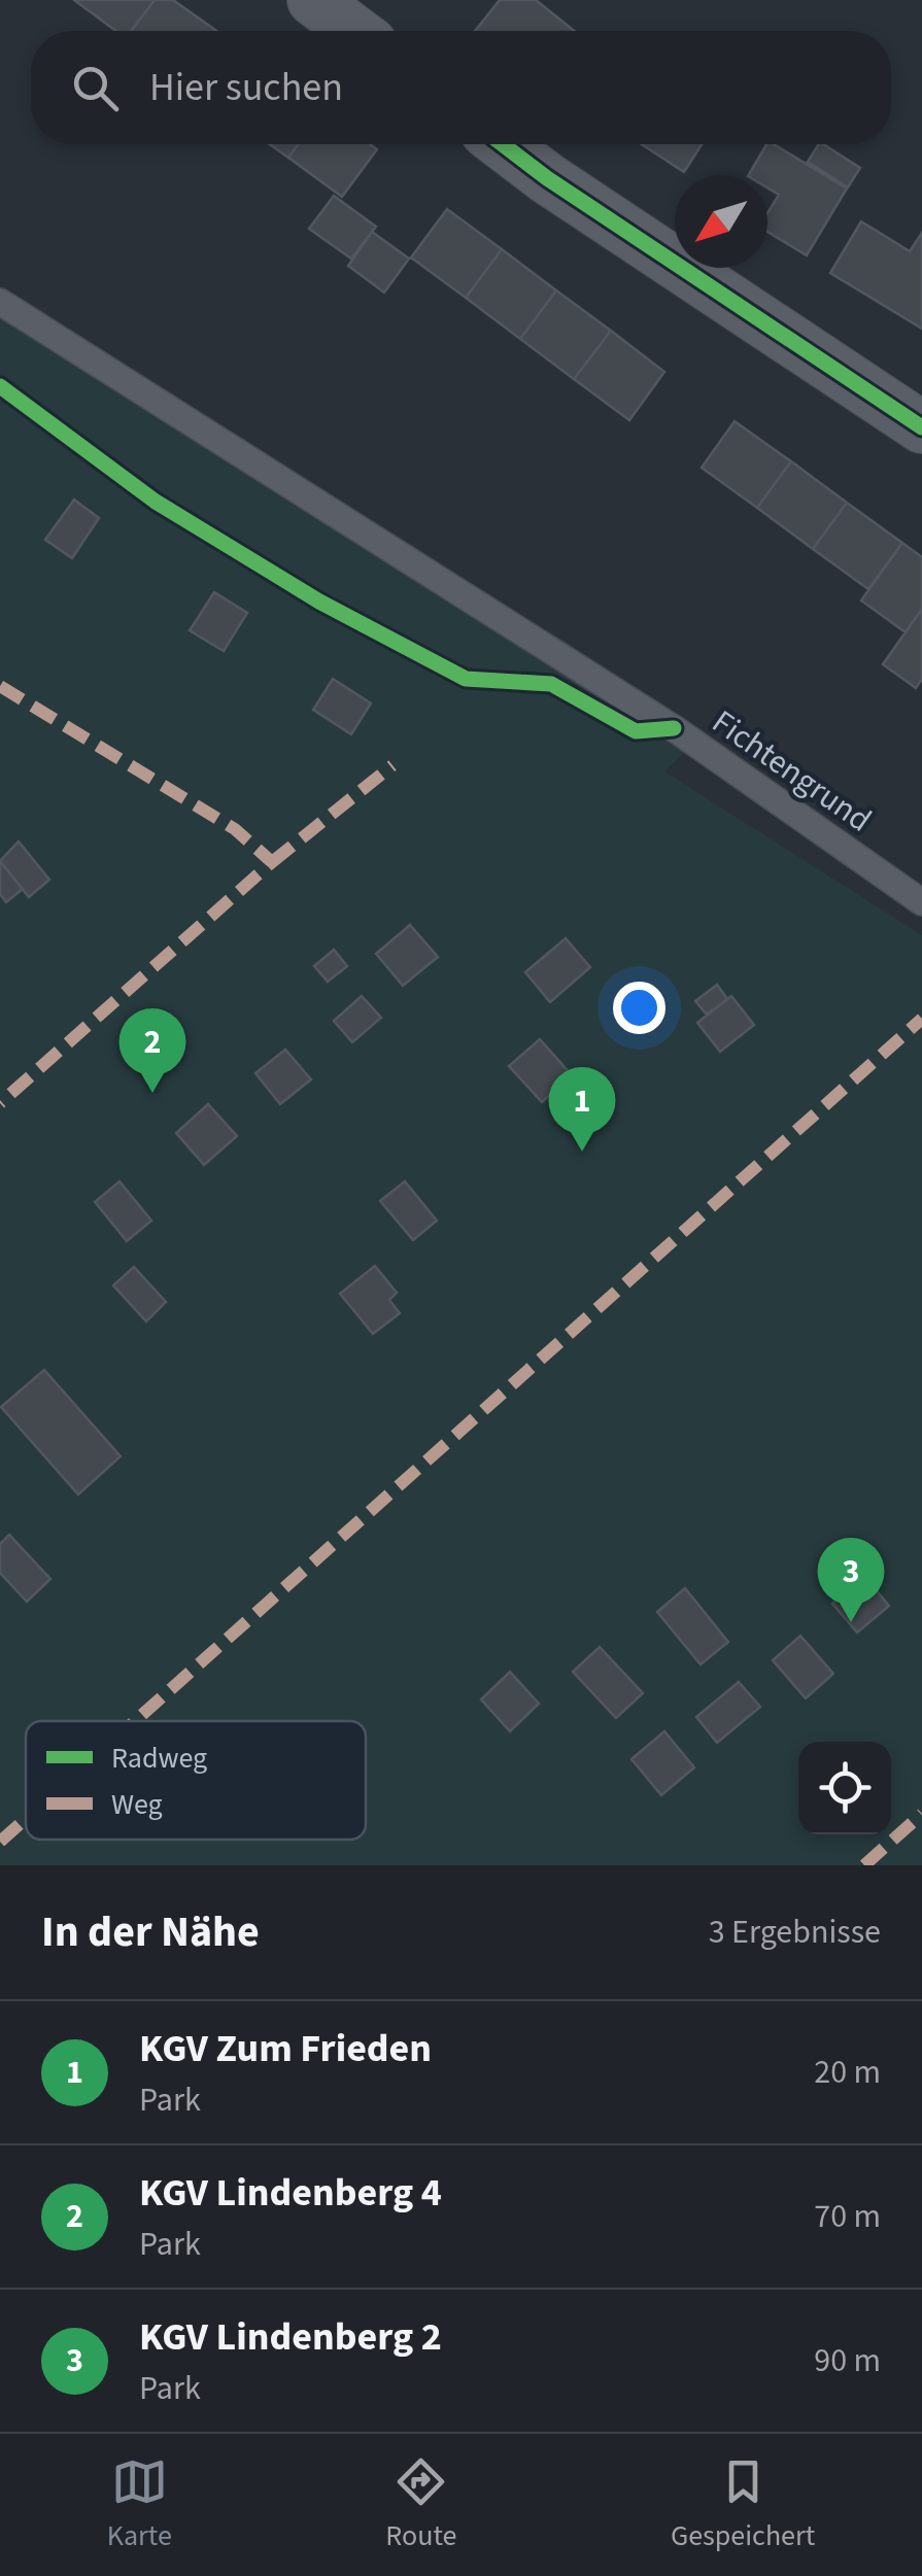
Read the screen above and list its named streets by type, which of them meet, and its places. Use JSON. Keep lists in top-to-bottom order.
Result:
{
  "streets": {
    "lane": ["Fichtengrund"]
  },
  "legend": ["Radweg", "Weg"],
  "north": "bottom left",
  "page": {
    "search": "Hier suchen",
    "pins": ["2", "1", "3"],
    "heading": ["In der Nähe", "3 Ergebnisse"],
    "list": [
      {
        "mark": "1",
        "name": "KGV Zum Frieden",
        "note": "Park",
        "value": "20 m"
      },
      {
        "mark": "2",
        "name": "KGV Lindenberg 4",
        "note": "Park",
        "value": "70 m"
      },
      {
        "mark": "3",
        "name": "KGV Lindenberg 2",
        "note": "Park",
        "value": "90 m"
      }
    ],
    "nav": ["Karte", "Route", "Gespeichert"]
  }
}
